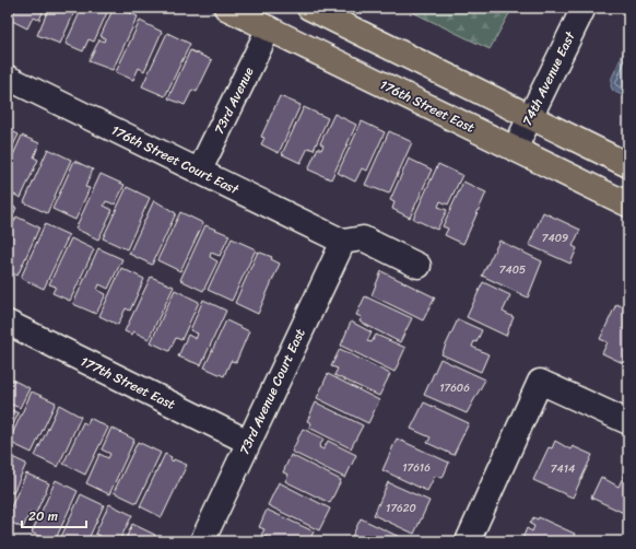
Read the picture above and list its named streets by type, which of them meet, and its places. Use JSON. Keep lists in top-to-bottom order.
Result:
{
  "streets": {
    "main road": ["176th Street East"],
    "street": [
      "74th Avenue East",
      "73rd Avenue",
      "176th Street Court East",
      "177th Street East",
      "73rd Avenue Court East"
    ]
  },
  "crossings": [
    ["74th Avenue East", "176th Street East"],
    ["73rd Avenue", "176th Street East"],
    ["73rd Avenue", "176th Street Court East"],
    ["176th Street Court East", "73rd Avenue Court East"],
    ["177th Street East", "73rd Avenue Court East"]
  ],
  "house_numbers": [
    "7409",
    "7405",
    "17606",
    "17616",
    "7414",
    "17620"
  ],
  "scale_bar": "20 m"
}
